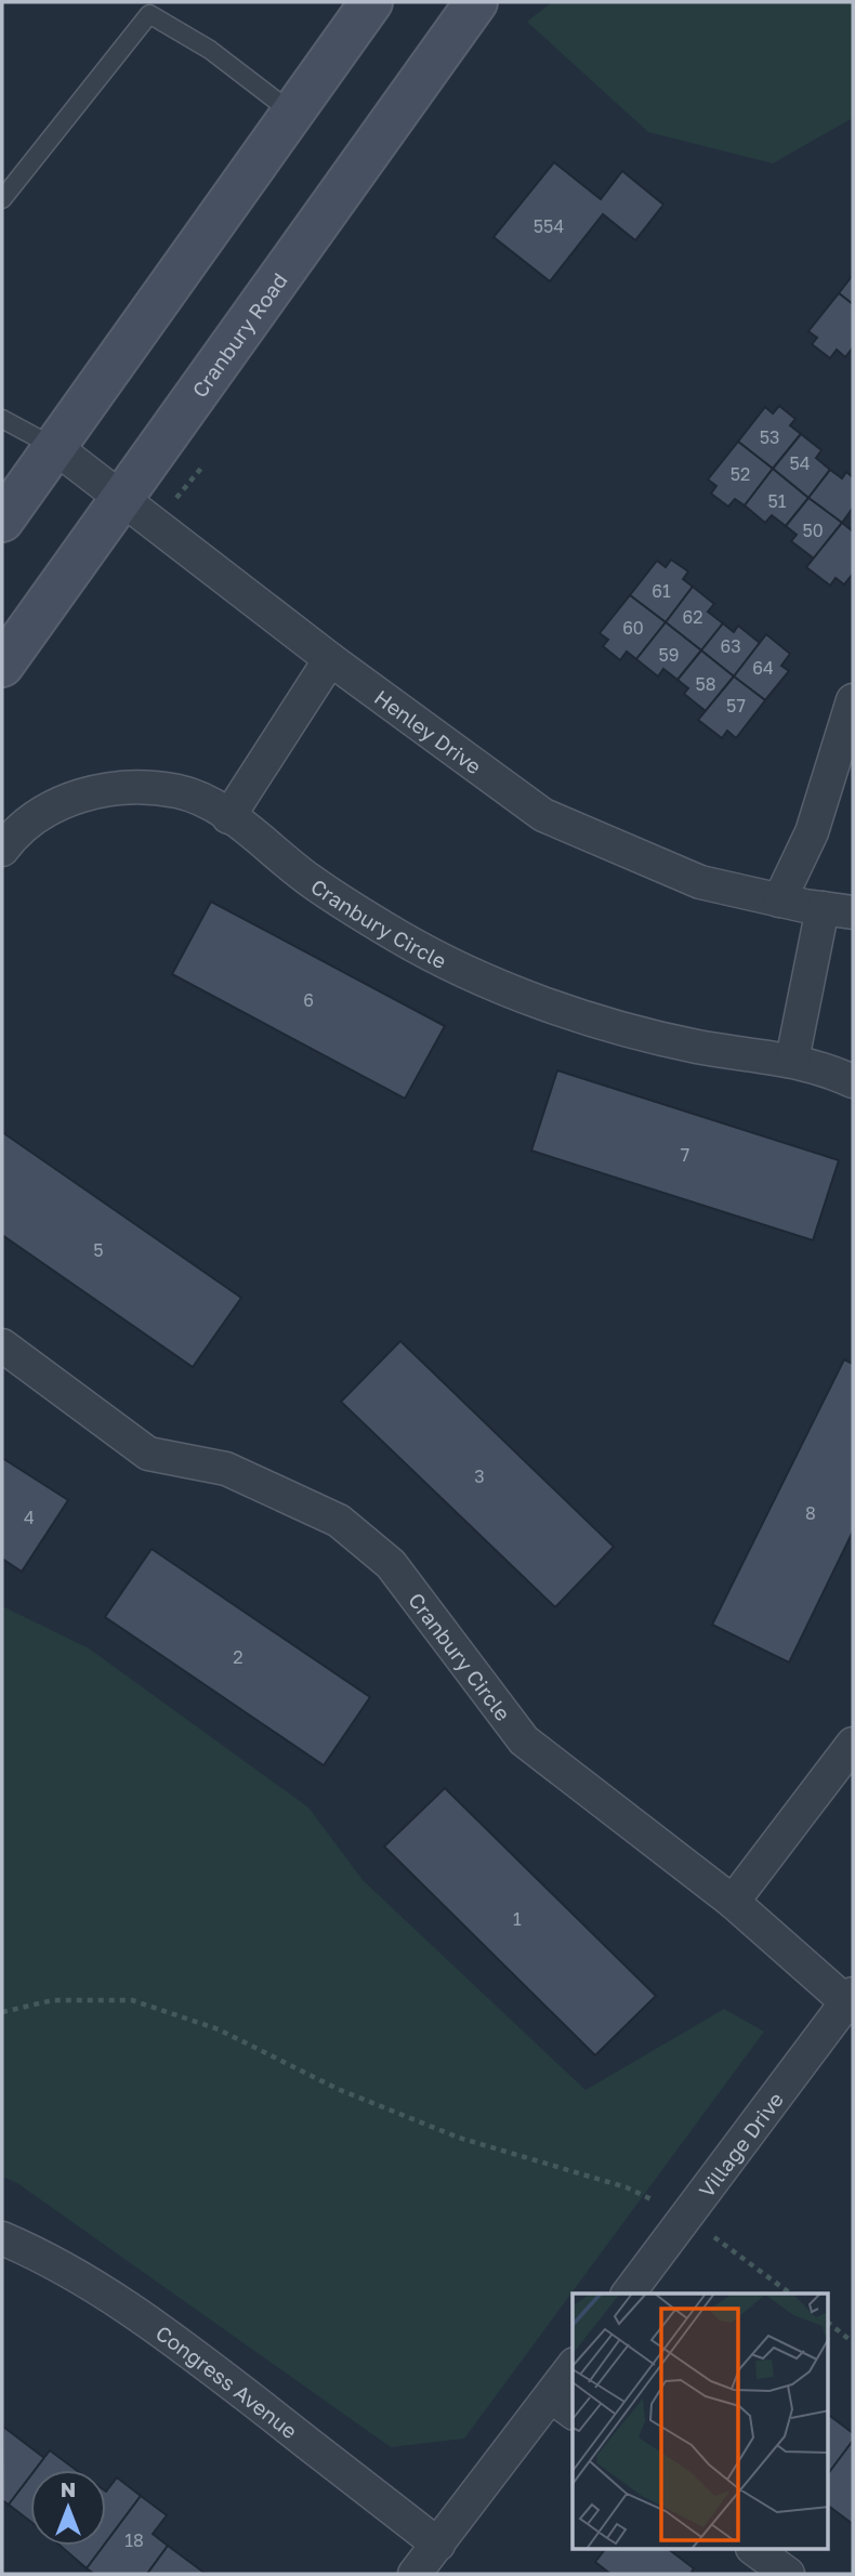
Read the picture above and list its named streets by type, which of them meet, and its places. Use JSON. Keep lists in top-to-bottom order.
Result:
{
  "streets": {
    "main road": ["Cranbury Road"],
    "street": [
      "Henley Drive",
      "Cranbury Circle",
      "Village Drive",
      "Congress Avenue"
    ]
  },
  "crossings": [
    ["Cranbury Road", "Henley Drive"],
    ["Cranbury Circle", "Village Drive"]
  ],
  "house_numbers": [
    "554",
    "53",
    "54",
    "52",
    "51",
    "50",
    "61",
    "62",
    "60",
    "63",
    "59",
    "64",
    "58",
    "57",
    "6",
    "7",
    "5",
    "3",
    "8",
    "4",
    "2",
    "1",
    "18"
  ],
  "north": "top"
}
